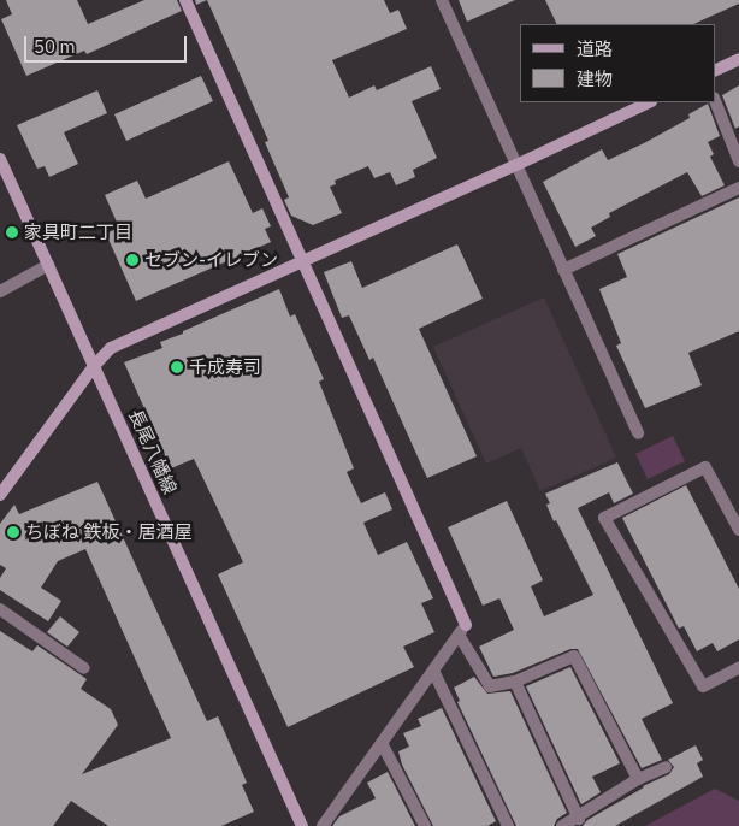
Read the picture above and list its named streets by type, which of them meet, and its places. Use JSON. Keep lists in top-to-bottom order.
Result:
{
  "streets": {
    "street": ["長尾八幡線"]
  },
  "places": [
    "家具町二丁目",
    "セブン-イレブン",
    "千成寿司",
    "ちぼね 鉄板・居酒屋"
  ],
  "legend": ["道路", "建物"],
  "scale_bar": "50 m"
}
